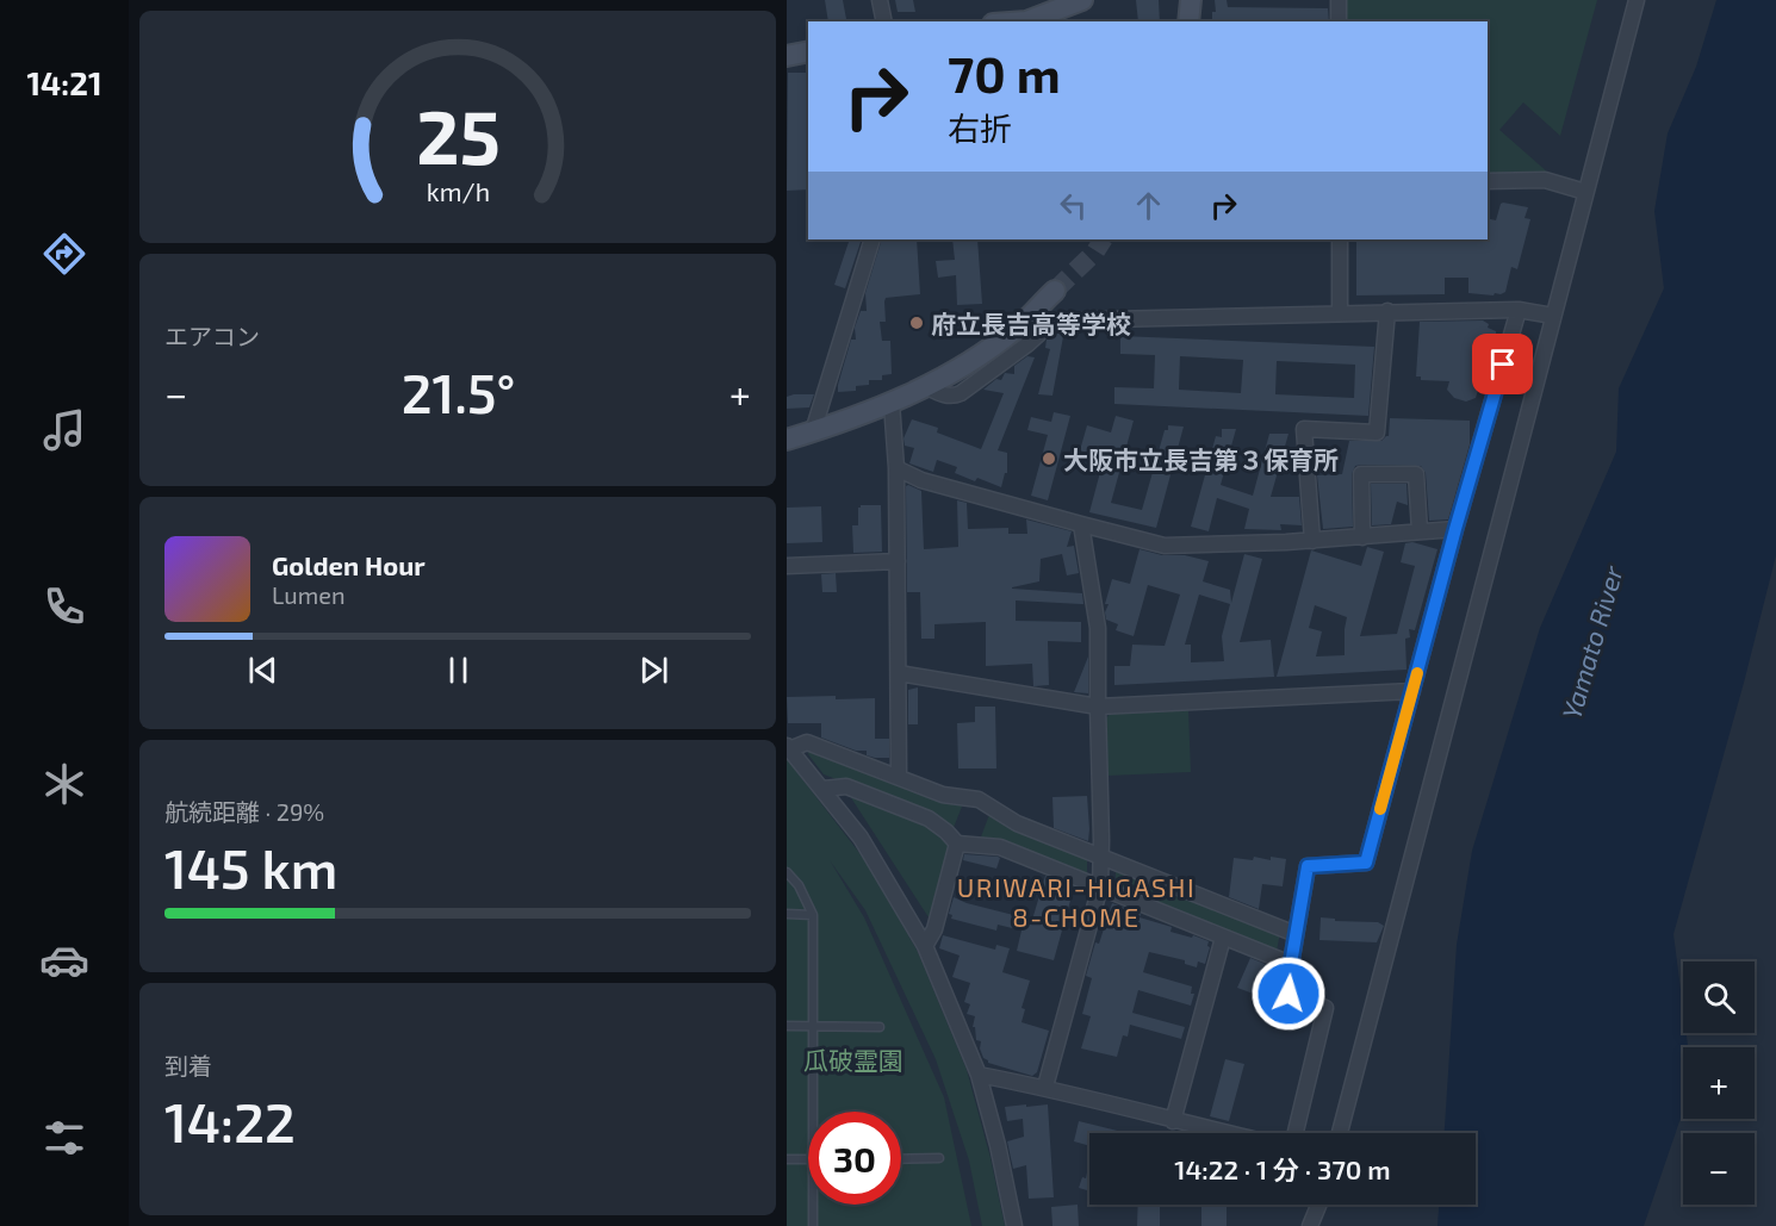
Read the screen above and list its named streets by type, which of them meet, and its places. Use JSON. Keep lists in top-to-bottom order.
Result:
{
  "districts": ["URIWARI-HIGASHI 8-CHOME"],
  "water": ["Yamato River"],
  "parks": ["瓜破霊園"],
  "places": ["府立長吉高等学校", "大阪市立長吉第３保育所"],
  "page": {
    "tabs": "14:21",
    "turn": ["70 m", "右折"],
    "tile": [
      "エアコン",
      ["航続距離 · 29%", "145 km"],
      ["到着", "14:22"]
    ],
    "heat": ["−", "21.5°", "+"],
    "song": ["Golden Hour", "Lumen"],
    "map_buttons": ["+", "−"],
    "limit": "30",
    "trip": "14:22 · 1 分 · 370 m",
    "gauge": ["25", "km/h"]
  }
}
